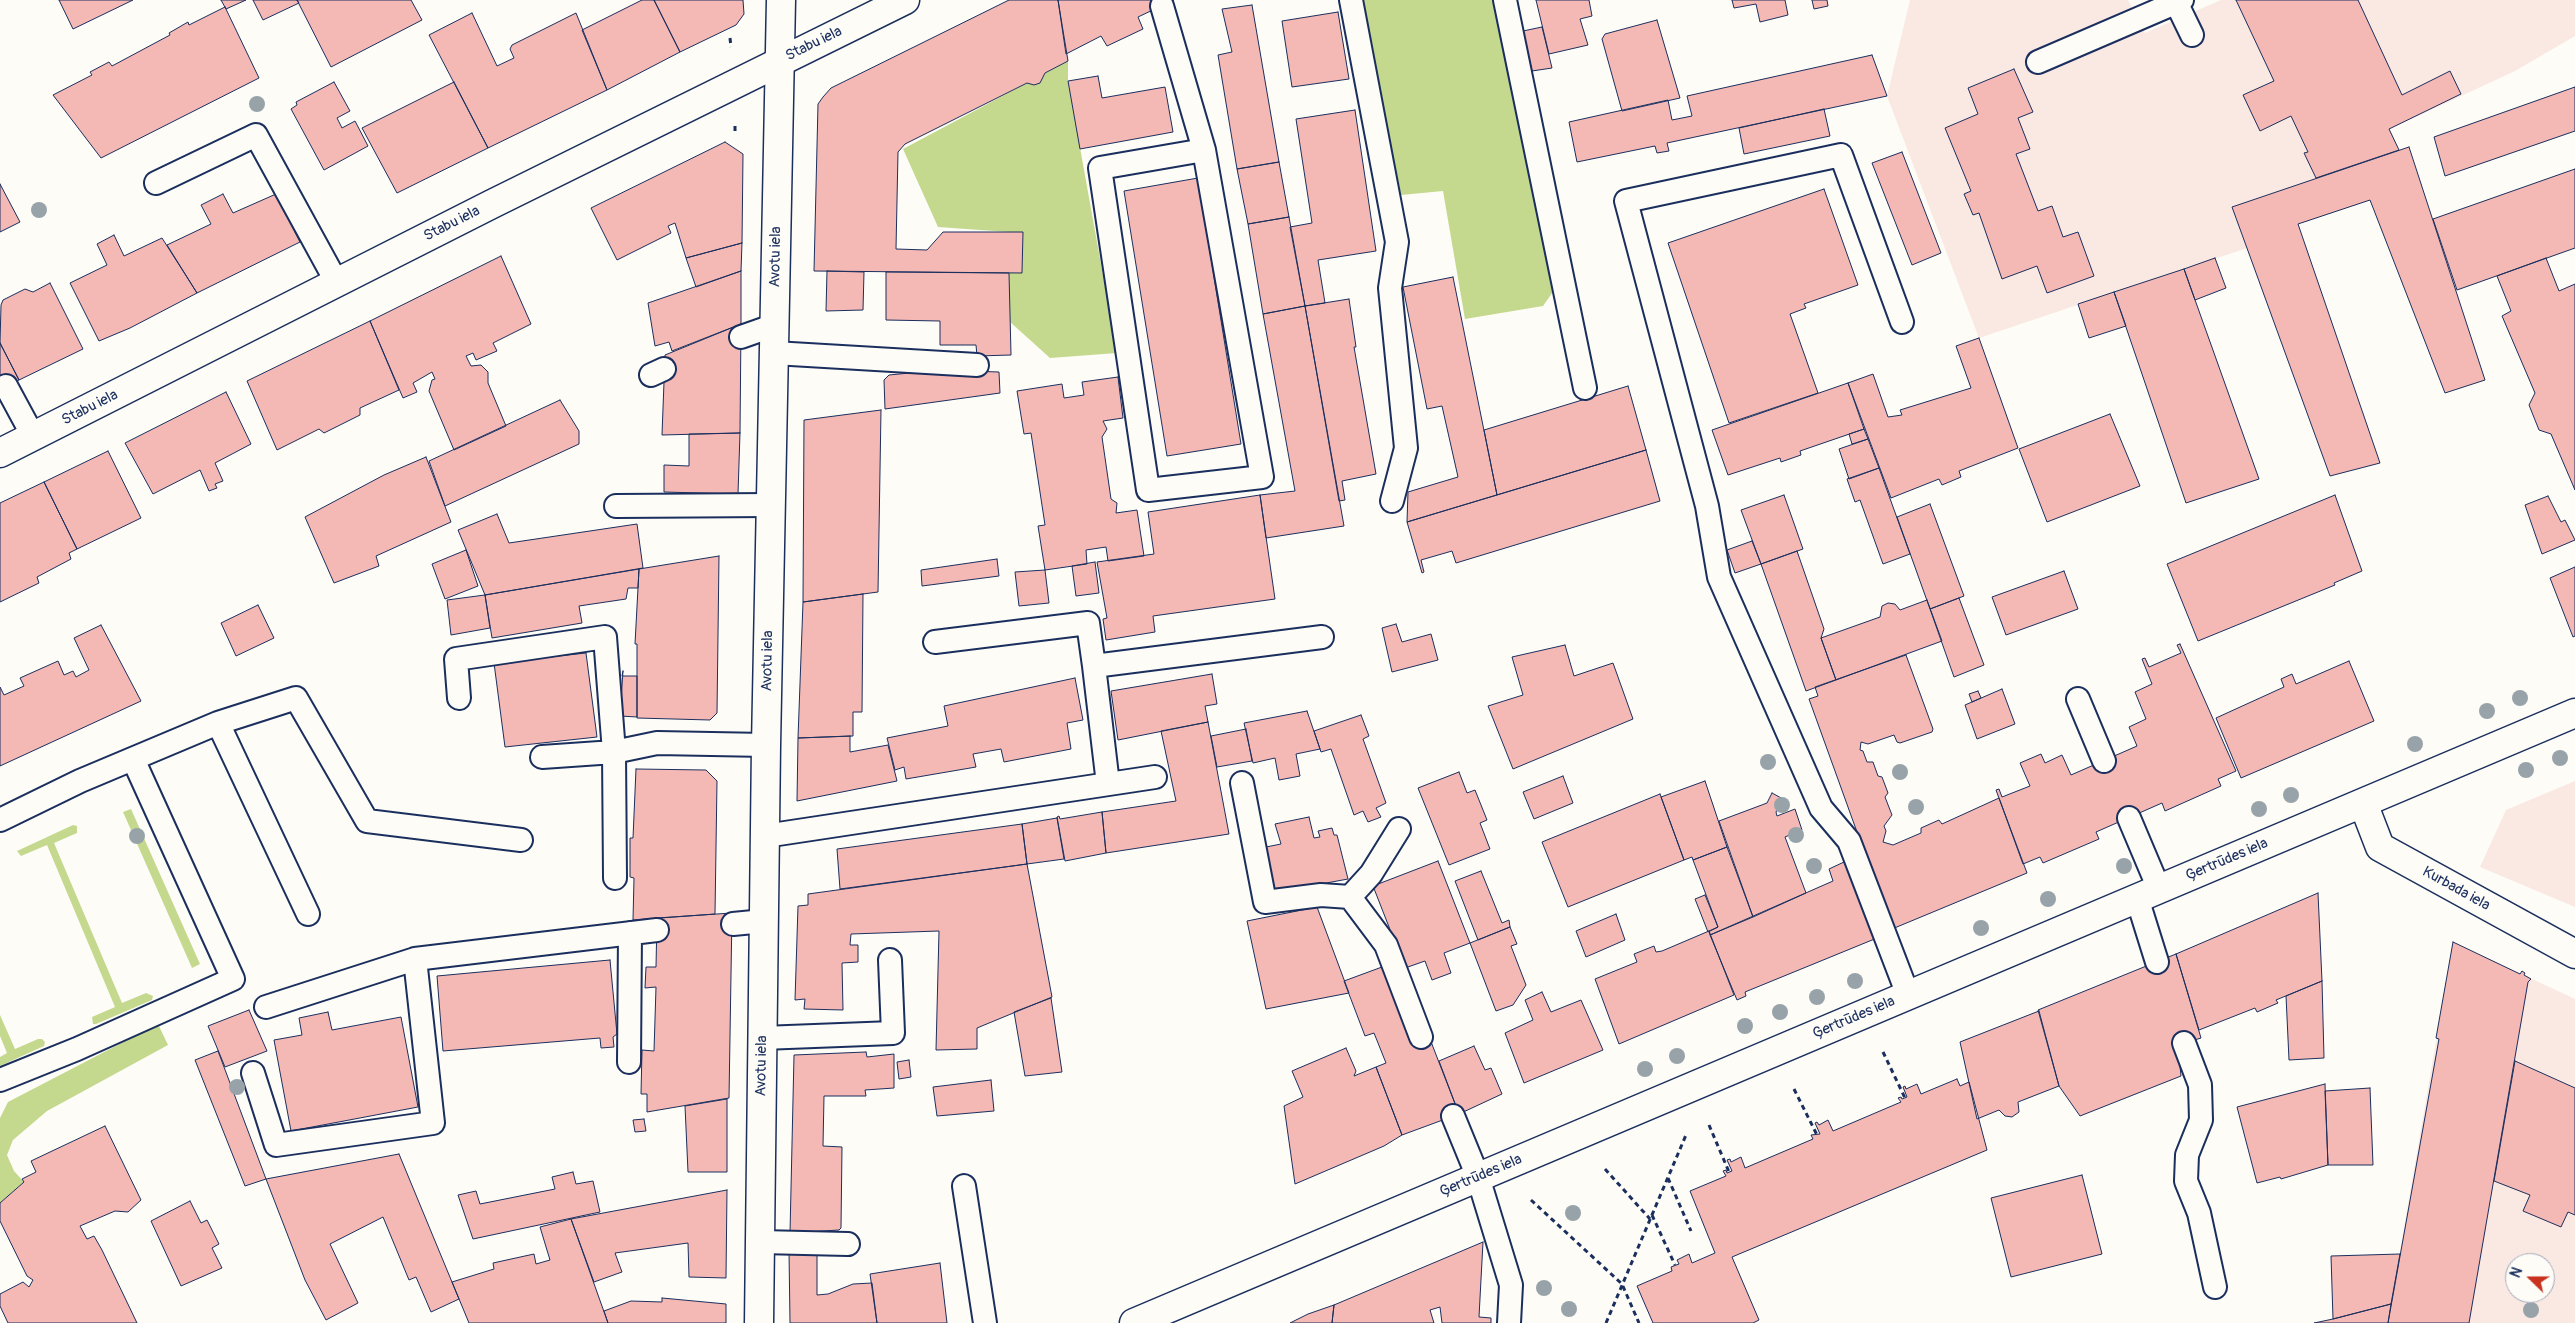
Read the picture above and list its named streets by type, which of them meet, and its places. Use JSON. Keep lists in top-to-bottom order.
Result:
{
  "streets": {
    "street": [
      "Stabu iela",
      "Avotu iela",
      "Ģertrūdes iela",
      "Kurbada iela"
    ]
  },
  "crossings": [
    ["Stabu iela", "Avotu iela"],
    ["Ģertrūdes iela", "Kurbada iela"]
  ],
  "north": "left"
}
